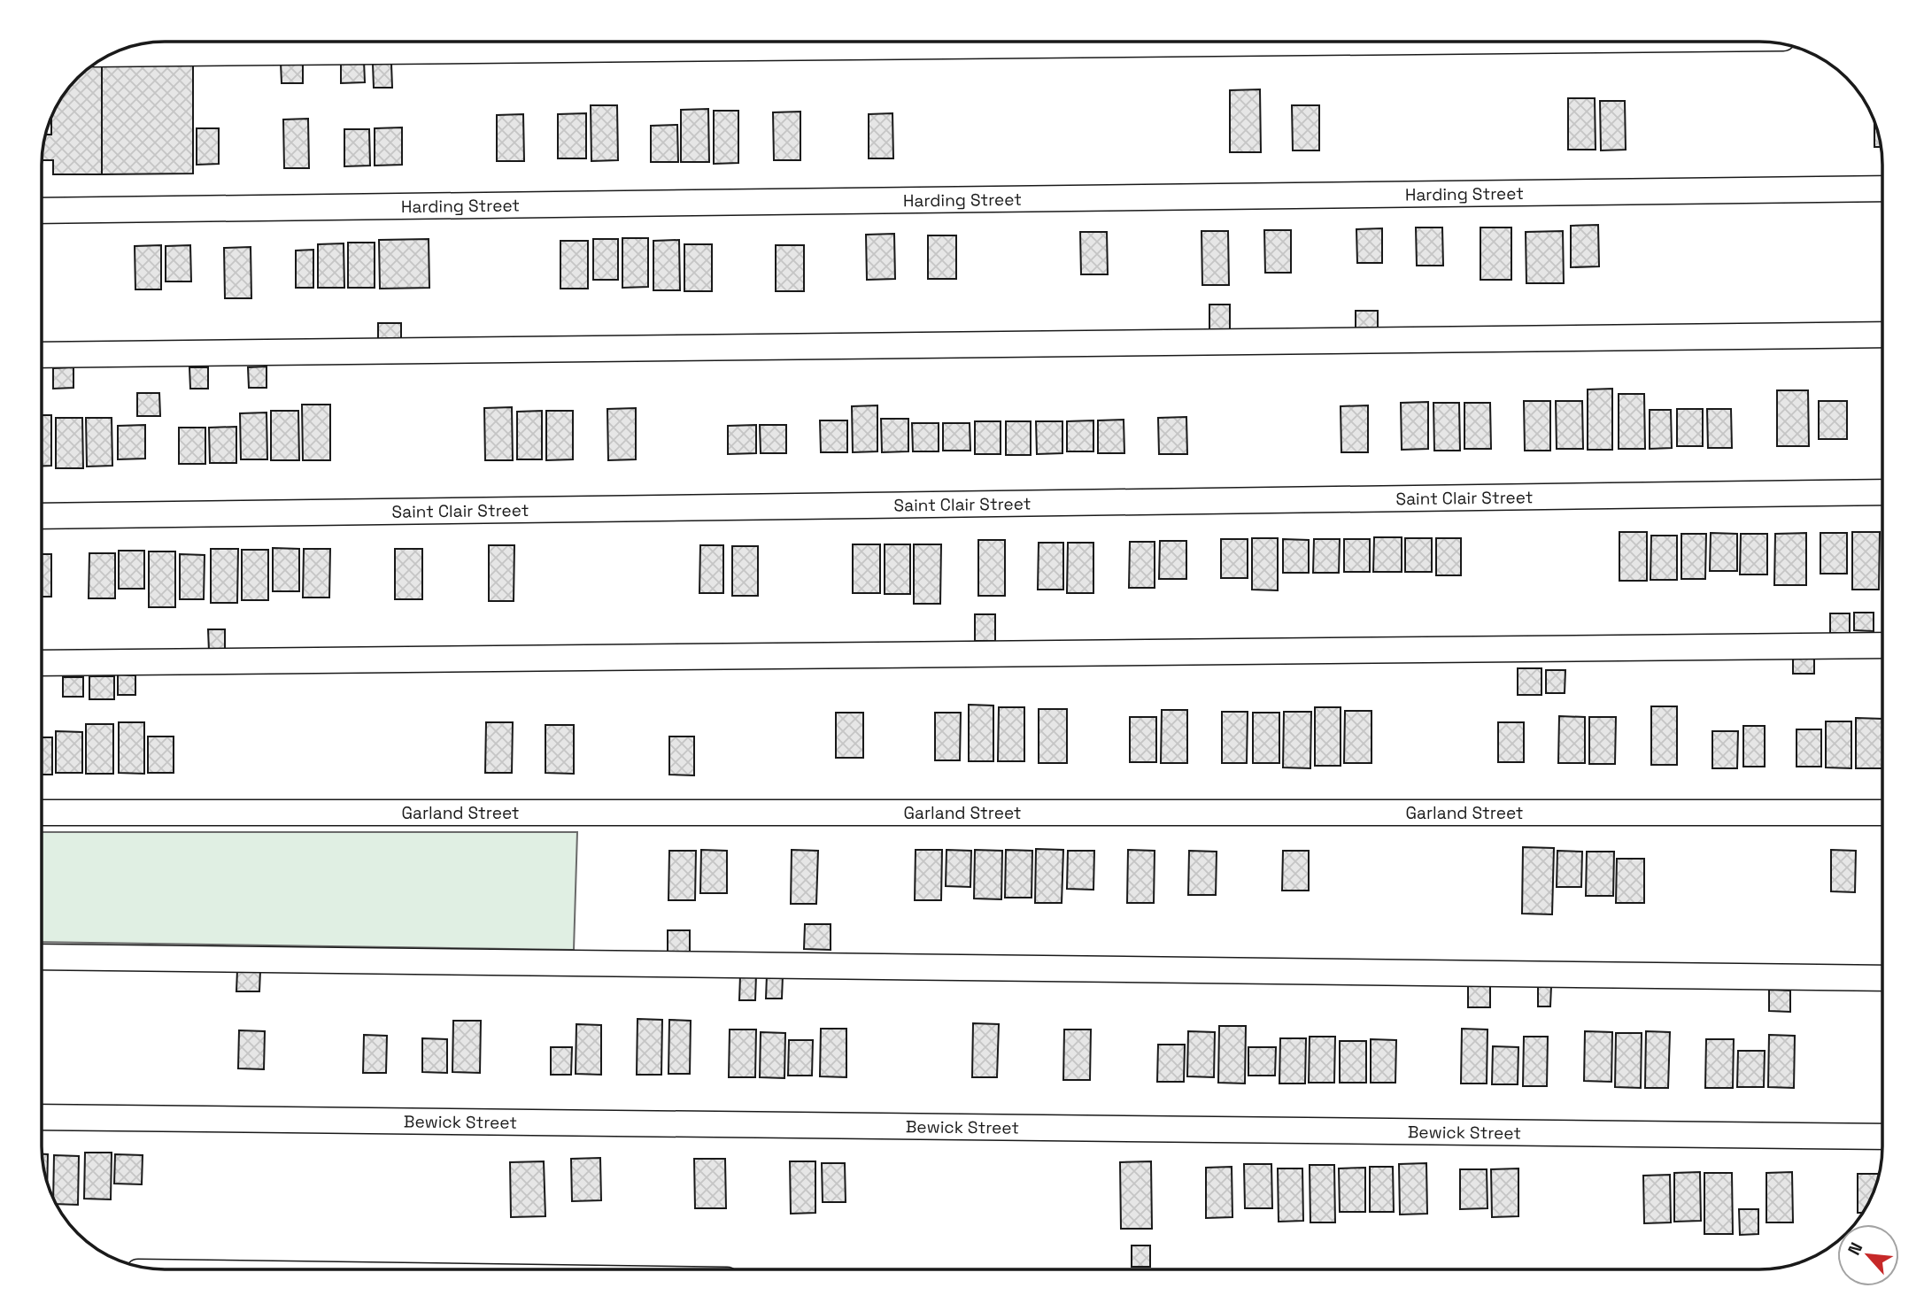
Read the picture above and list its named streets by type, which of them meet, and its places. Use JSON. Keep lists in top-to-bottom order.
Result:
{
  "streets": {
    "street": [
      "Harding Street",
      "Saint Clair Street",
      "Garland Street",
      "Bewick Street"
    ]
  },
  "north": "top left"
}
